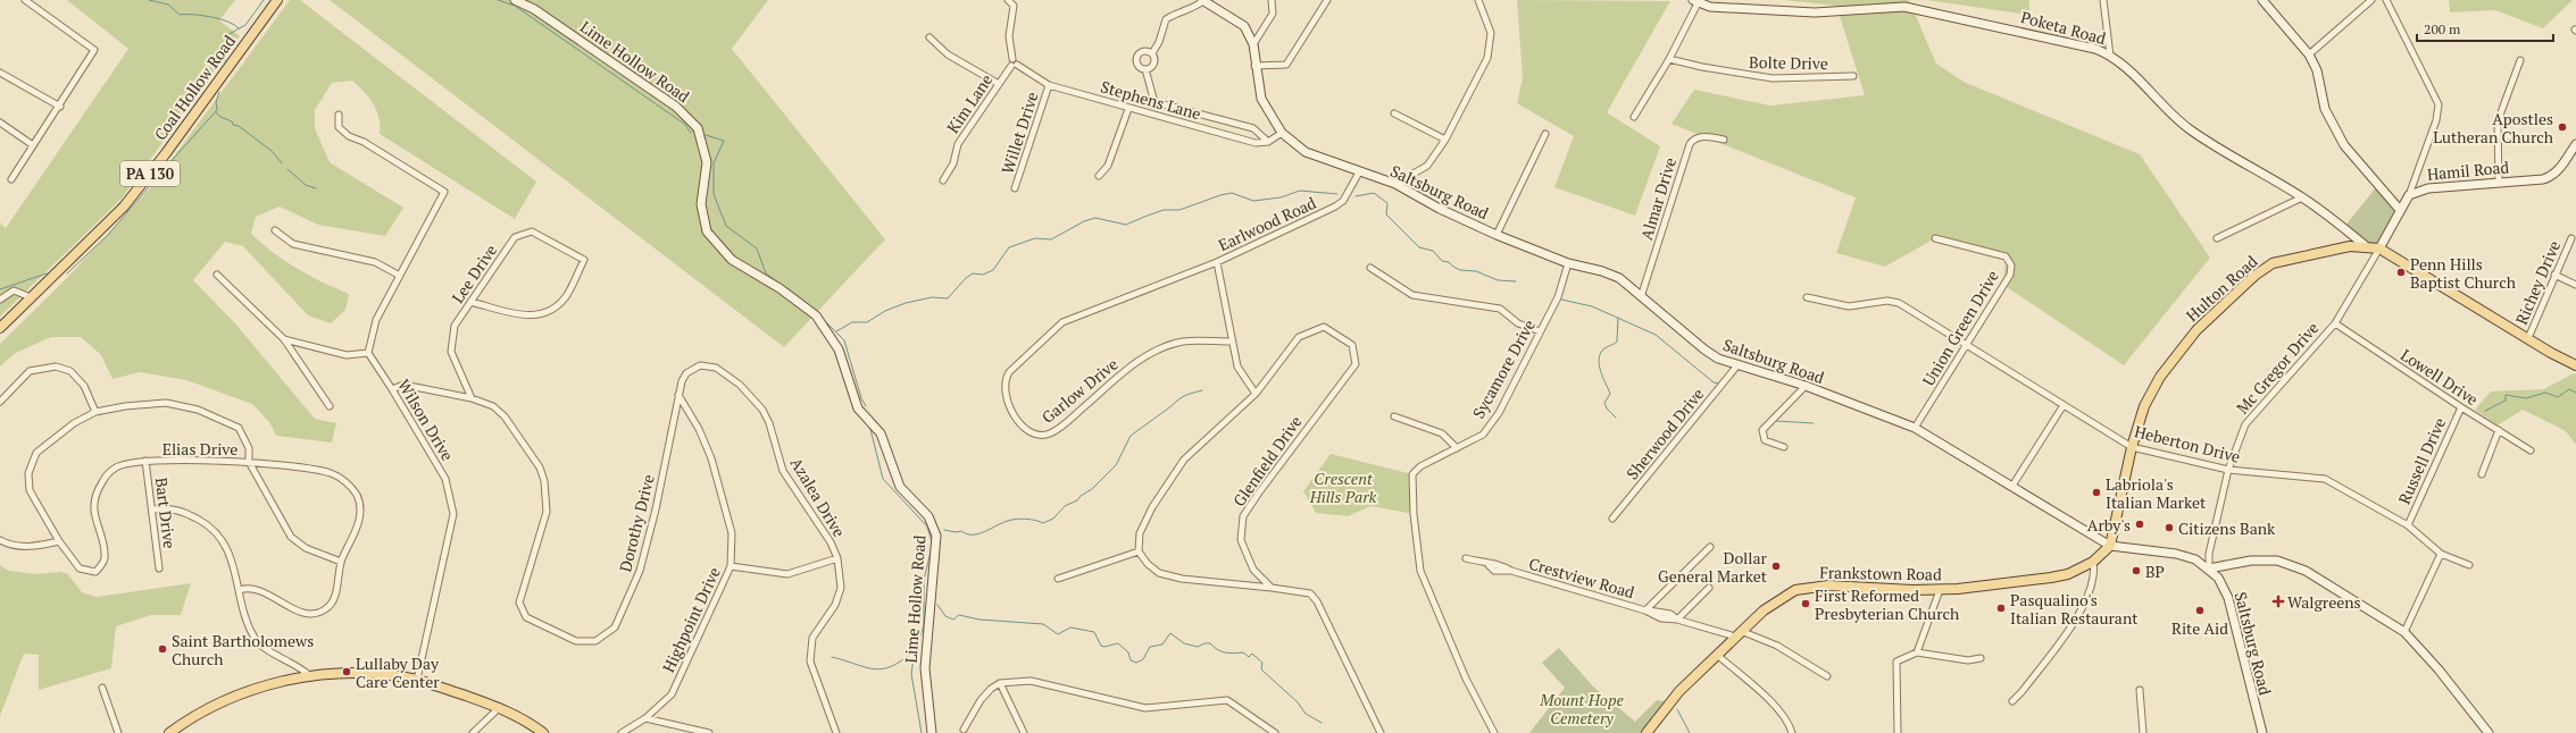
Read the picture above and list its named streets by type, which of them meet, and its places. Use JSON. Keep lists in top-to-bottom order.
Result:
{
  "streets": {
    "main road": [
      "Coal Hollow Road",
      "PA 130",
      "Hulton Road",
      "Frankstown Road"
    ],
    "street": [
      "Poketa Road",
      "Lime Hollow Road",
      "Bolte Drive",
      "Stephens Lane",
      "Kim Lane",
      "Willet Drive",
      "Hamil Road",
      "Saltsburg Road",
      "Almar Drive",
      "Earlwood Road",
      "Lee Drive",
      "Richey Drive",
      "Union Green Drive",
      "Mc Gregor Drive",
      "Sycamore Drive",
      "Lowell Drive",
      "Garlow Drive",
      "Wilson Drive",
      "Sherwood Drive",
      "Heberton Drive",
      "Elias Drive",
      "Glenfield Drive",
      "Russell Drive",
      "Azalea Drive",
      "Bart Drive",
      "Dorothy Drive",
      "Crestview Road",
      "Highpoint Drive"
    ]
  },
  "crossings": [
    ["Poketa Road", "Hulton Road"],
    ["Stephens Lane", "Kim Lane"],
    ["Stephens Lane", "Willet Drive"],
    ["Hamil Road", "Hulton Road"],
    ["Hamil Road", "Mc Gregor Drive"],
    ["Saltsburg Road", "Almar Drive"],
    ["Saltsburg Road", "Earlwood Road"],
    ["Saltsburg Road", "Hulton Road"],
    ["Saltsburg Road", "Union Green Drive"],
    ["Saltsburg Road", "Mc Gregor Drive"],
    ["Saltsburg Road", "Sycamore Drive"],
    ["Saltsburg Road", "Sherwood Drive"],
    ["Saltsburg Road", "Frankstown Road"],
    ["Earlwood Road", "Garlow Drive"],
    ["Earlwood Road", "Glenfield Drive"],
    ["Lee Drive", "Dorothy Drive"],
    ["Richey Drive", "Hulton Road"],
    ["Hulton Road", "Mc Gregor Drive"],
    ["Hulton Road", "Heberton Drive"],
    ["Hulton Road", "Frankstown Road"],
    ["Union Green Drive", "Heberton Drive"],
    ["Mc Gregor Drive", "Lowell Drive"],
    ["Mc Gregor Drive", "Heberton Drive"],
    ["Lowell Drive", "Russell Drive"],
    ["Wilson Drive", "Dorothy Drive"],
    ["Heberton Drive", "Russell Drive"],
    ["Elias Drive", "Bart Drive"],
    ["Azalea Drive", "Dorothy Drive"],
    ["Azalea Drive", "Highpoint Drive"],
    ["Dorothy Drive", "Highpoint Drive"],
    ["Frankstown Road", "Crestview Road"]
  ],
  "parks": ["Crescent Hills Park", "Mount Hope Cemetery"],
  "places": {
    "other": [
      "Apostles Lutheran Church",
      "Penn Hills Baptist Church",
      "Labriola's Italian Market",
      "Arby's",
      "Citizens Bank",
      "Dollar General Market",
      "BP",
      "First Reformed Presbyterian Church",
      "Pasqualino's Italian Restaurant",
      "Rite Aid",
      "Saint Bartholomews Church",
      "Lullaby Day Care Center"
    ],
    "health": ["Walgreens"]
  },
  "scale_bar": "200 m"
}
